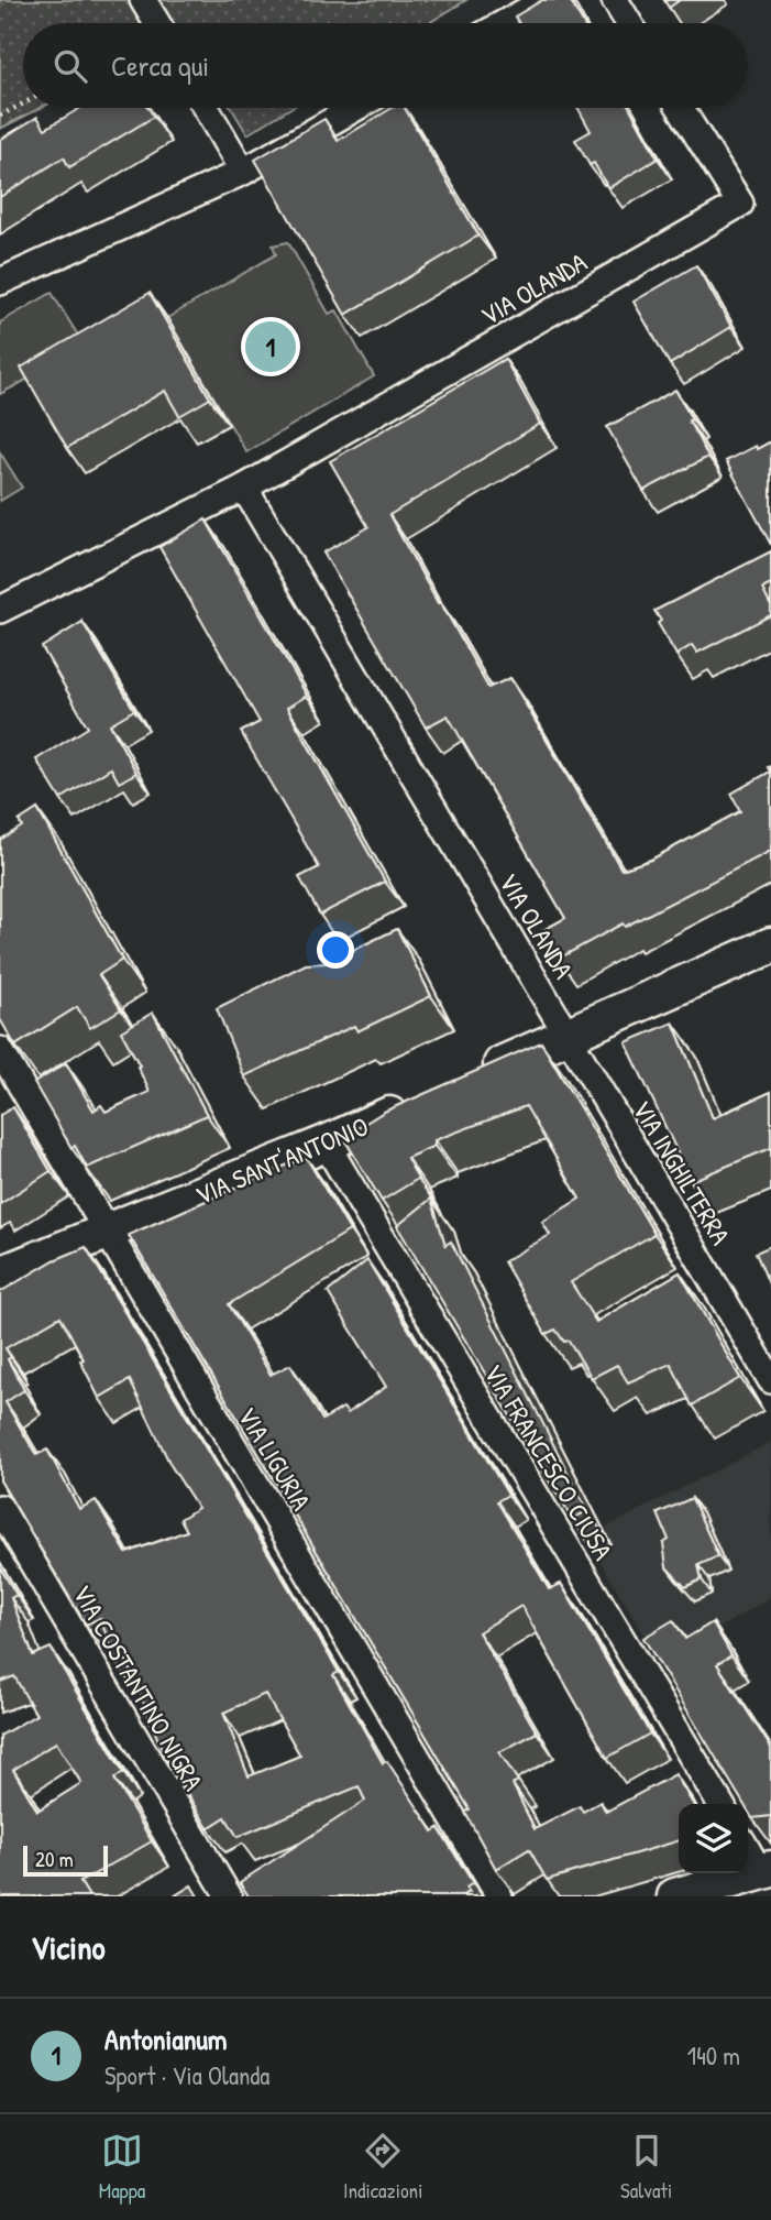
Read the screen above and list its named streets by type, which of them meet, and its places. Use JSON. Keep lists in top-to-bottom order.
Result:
{
  "streets": {
    "street": [
      "VIA OLANDA",
      "VIA SANT'ANTONIO",
      "VIA INGHILTERRA",
      "VIA LIGURIA",
      "VIA FRANCESCO CIUSA",
      "VIA COSTANTINO NIGRA"
    ]
  },
  "crossings": [
    ["VIA OLANDA", "VIA INGHILTERRA"],
    ["VIA SANT'ANTONIO", "VIA LIGURIA"],
    ["VIA SANT'ANTONIO", "VIA FRANCESCO CIUSA"]
  ],
  "scale_bar": "20 m",
  "page": {
    "search": "Cerca qui",
    "pins": "1",
    "scale": "20 m",
    "heading": "Vicino",
    "list": [
      {
        "mark": "1",
        "name": "Antonianum",
        "note": "Sport · Via Olanda",
        "value": "140 m"
      }
    ],
    "nav": ["Mappa", "Indicazioni", "Salvati"]
  }
}
